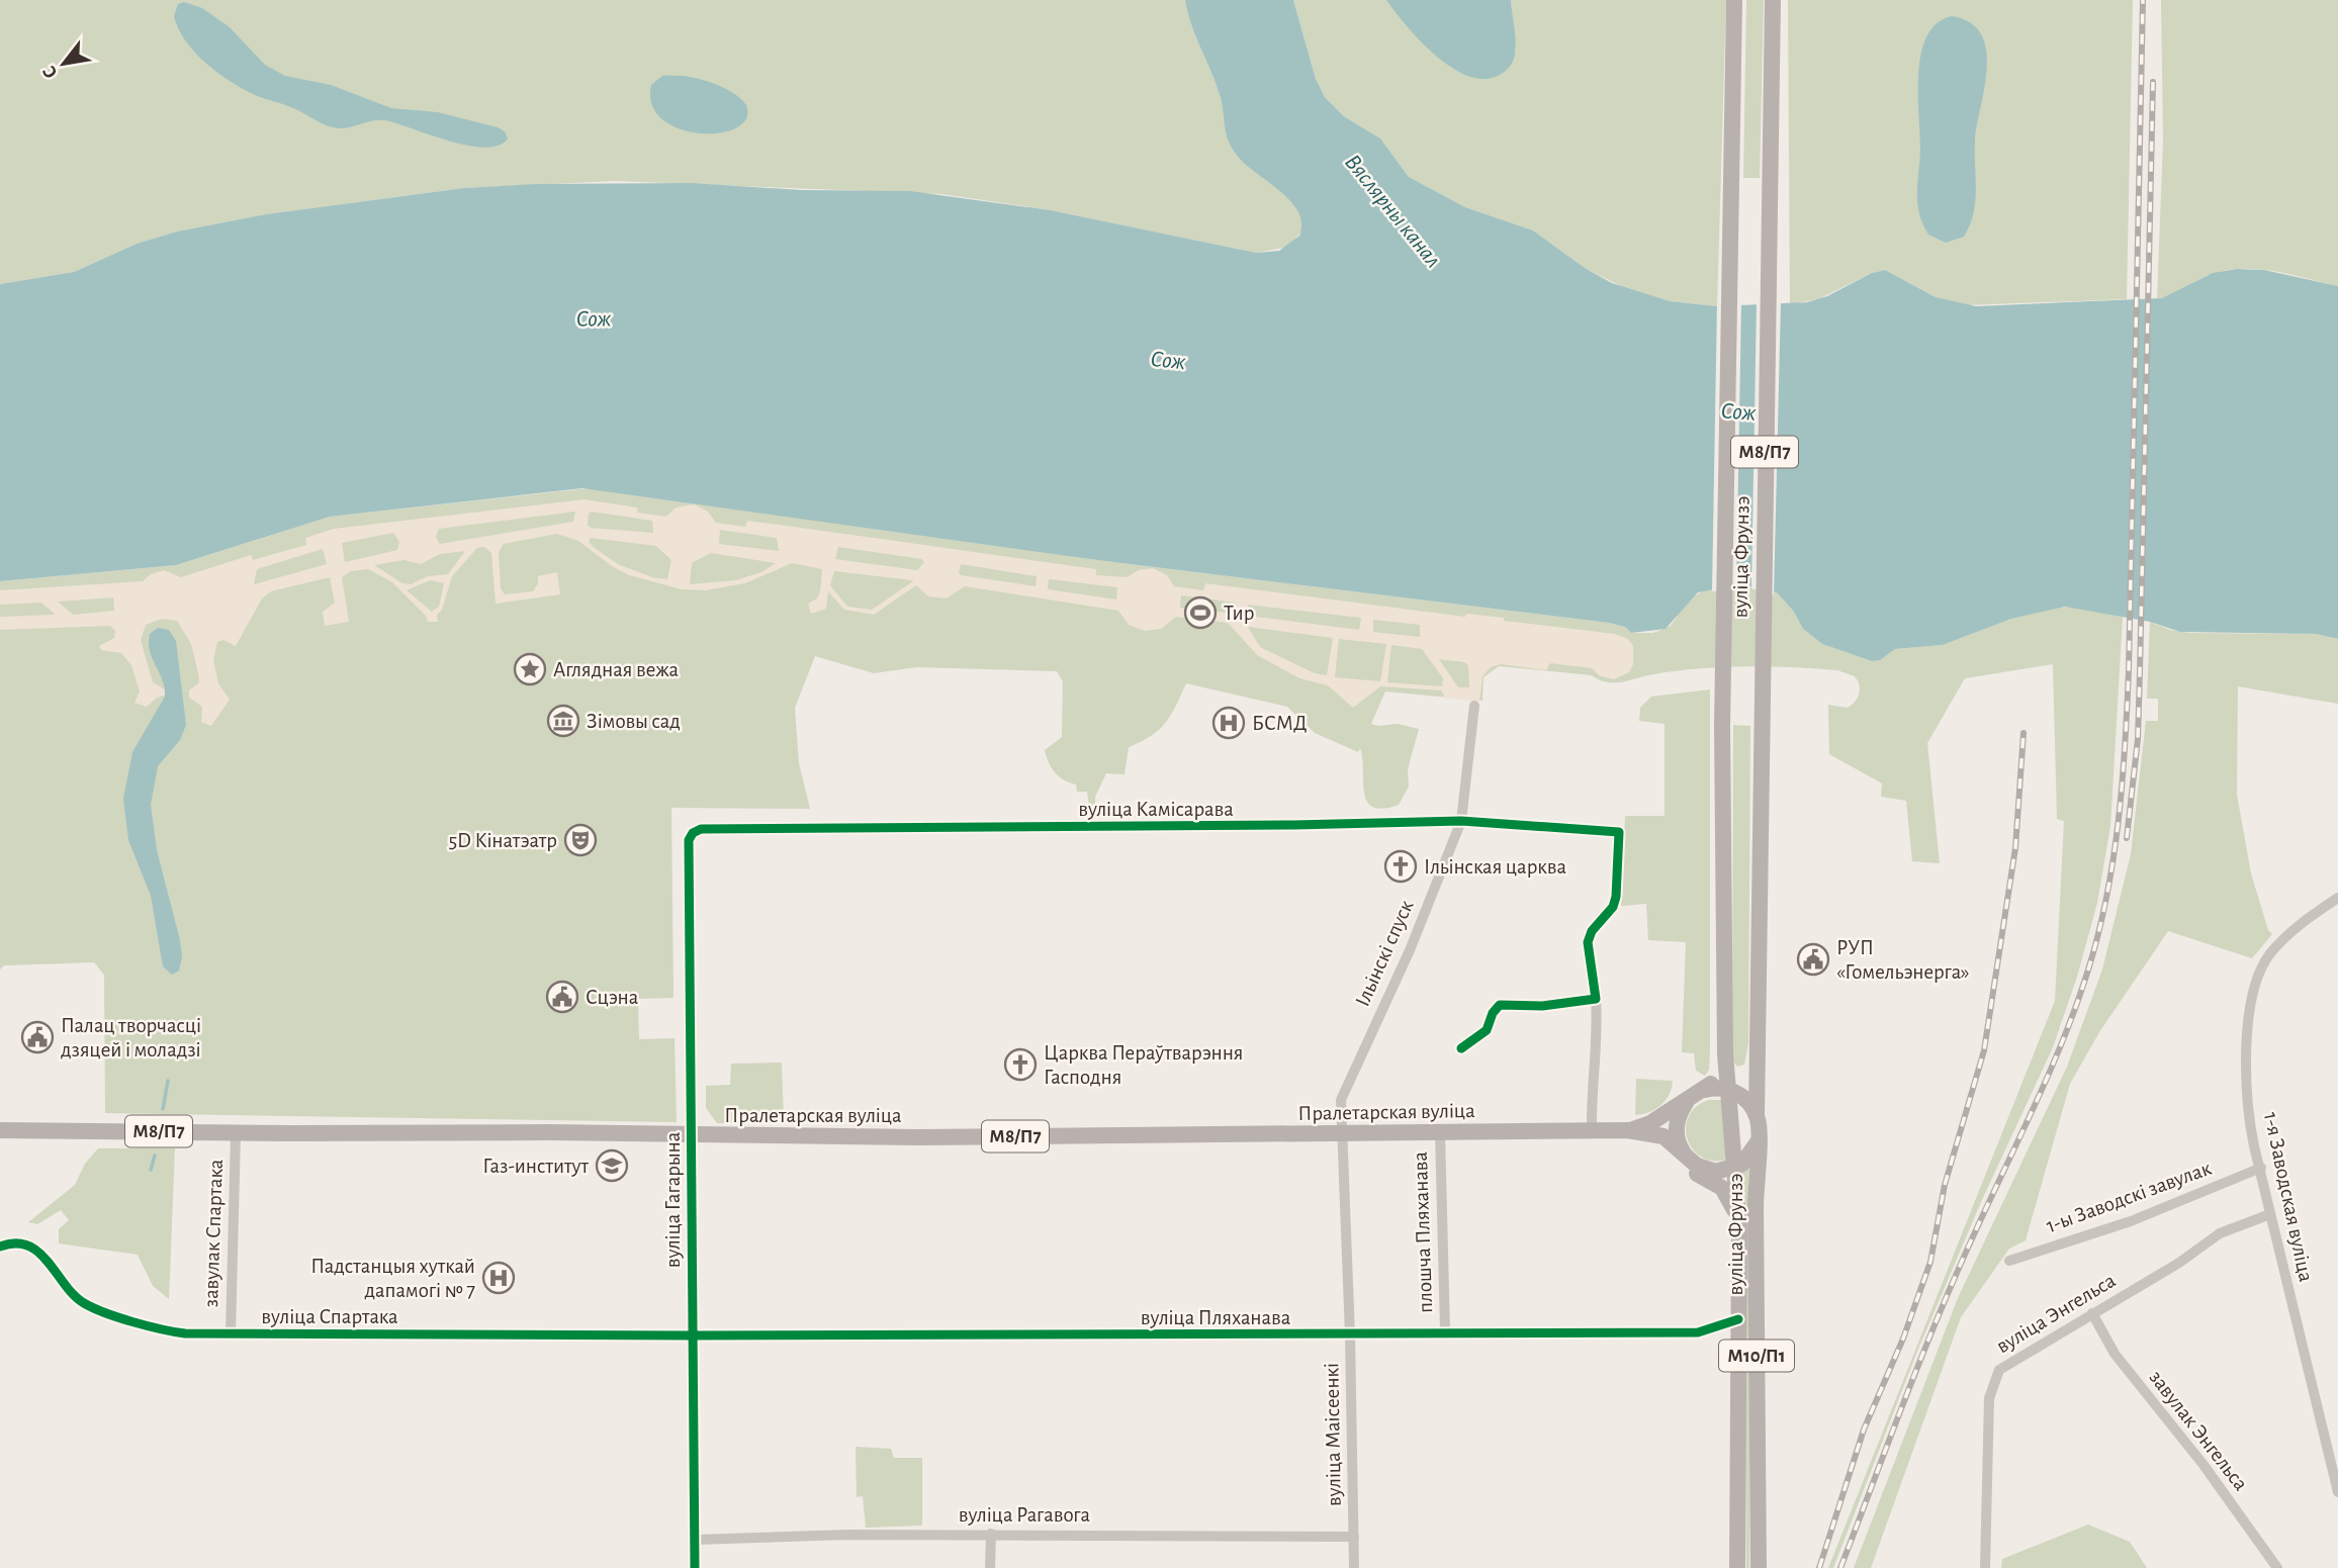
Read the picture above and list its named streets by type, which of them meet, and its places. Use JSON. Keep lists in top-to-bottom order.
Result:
{
  "streets": {
    "main road": [
      "М8/П7",
      "вуліца Фрунзэ",
      "Пралетарская вуліца",
      "М10/П1"
    ],
    "street": [
      "вуліца Камісарава",
      "Ільінскі спуск",
      "1-ы Заводскі завулак",
      "1-я Заводская вуліца",
      "вуліца Гагарына",
      "плошча Пляханава",
      "завулак Спартака",
      "вуліца Энгельса",
      "вуліца Спартака",
      "вуліца Пляханава",
      "завулак Энгельса",
      "вуліца Маісеенкі",
      "вуліца Рагавога"
    ]
  },
  "crossings": [
    ["М8/П7", "вуліца Фрунзэ"],
    ["М8/П7", "Пралетарская вуліца"],
    ["вуліца Фрунзэ", "Пралетарская вуліца"],
    ["вуліца Фрунзэ", "вуліца Пляханава"],
    ["вуліца Камісарава", "Ільінскі спуск"],
    ["вуліца Камісарава", "вуліца Гагарына"],
    ["Ільінскі спуск", "Пралетарская вуліца"],
    ["Ільінскі спуск", "вуліца Маісеенкі"],
    ["Пралетарская вуліца", "вуліца Гагарына"],
    ["Пралетарская вуліца", "плошча Пляханава"],
    ["Пралетарская вуліца", "завулак Спартака"],
    ["Пралетарская вуліца", "вуліца Маісеенкі"],
    ["1-ы Заводскі завулак", "1-я Заводская вуліца"],
    ["1-я Заводская вуліца", "вуліца Энгельса"],
    ["вуліца Гагарына", "вуліца Спартака"],
    ["вуліца Гагарына", "вуліца Пляханава"],
    ["вуліца Гагарына", "вуліца Рагавога"],
    ["плошча Пляханава", "вуліца Пляханава"],
    ["завулак Спартака", "вуліца Спартака"],
    ["вуліца Энгельса", "завулак Энгельса"],
    ["вуліца Спартака", "вуліца Пляханава"],
    ["вуліца Пляханава", "вуліца Маісеенкі"],
    ["вуліца Маісеенкі", "вуліца Рагавога"]
  ],
  "water": ["Вяслярны канал", "Сож"],
  "places": {
    "sports": ["Тир"],
    "place": ["Аглядная вежа"],
    "museum": ["Зімовы сад"],
    "hospital": ["БСМД", "Падстанцыя хуткай дапамогі № 7"],
    "theatre": ["5D Кінатэатр"],
    "church": ["Ільінская царква", "Царква Пераўтварэння Гасподня"],
    "public building": ["РУП «Гомельэнерга»", "Сцэна", "Палац творчасці дзяцей і моладзі"],
    "school or university": ["Газ-институт"]
  },
  "north": "bottom left"
}
